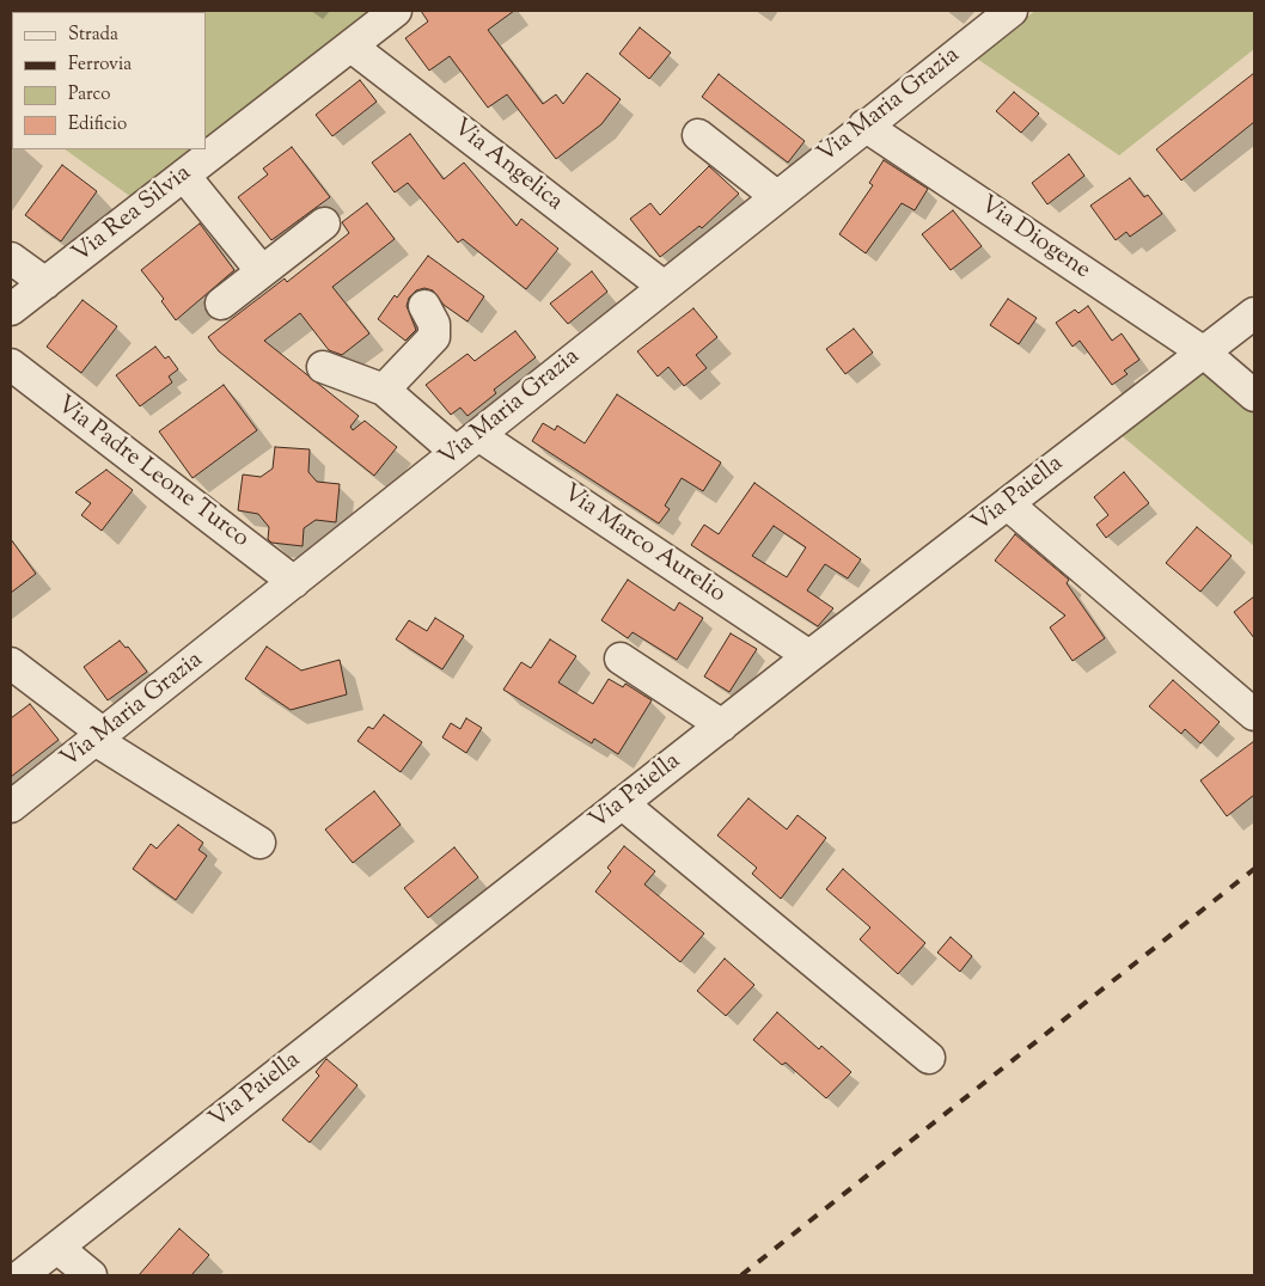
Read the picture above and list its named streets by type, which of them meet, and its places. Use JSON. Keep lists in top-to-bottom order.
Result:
{
  "streets": {
    "street": [
      "Via Maria Grazia",
      "Via Angelica",
      "Via Rea Silvia",
      "Via Diogene",
      "Via Padre Leone Turco",
      "Via Paiella",
      "Via Marco Aurelio"
    ]
  },
  "crossings": [
    ["Via Maria Grazia", "Via Angelica"],
    ["Via Maria Grazia", "Via Diogene"],
    ["Via Maria Grazia", "Via Padre Leone Turco"],
    ["Via Maria Grazia", "Via Marco Aurelio"],
    ["Via Angelica", "Via Rea Silvia"],
    ["Via Diogene", "Via Paiella"],
    ["Via Paiella", "Via Marco Aurelio"]
  ],
  "legend": [
    "Strada",
    "Ferrovia",
    "Parco",
    "Edificio"
  ]
}
